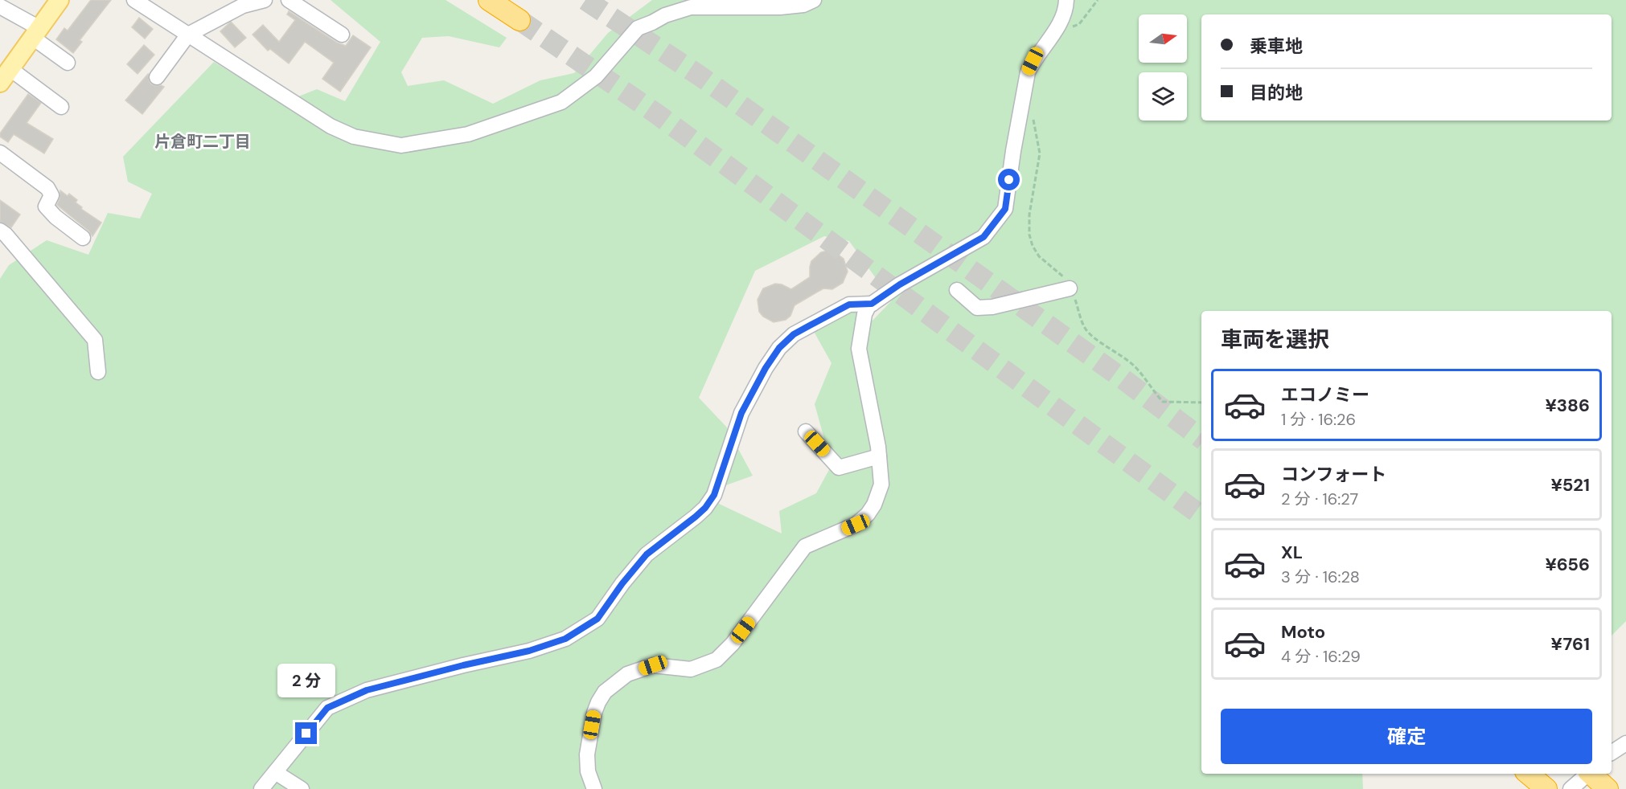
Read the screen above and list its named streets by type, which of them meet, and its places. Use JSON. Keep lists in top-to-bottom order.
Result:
{
  "districts": ["片倉町二丁目"],
  "north": "right",
  "page": {
    "banner": ["乗車地", "目的地"],
    "heading": "車両を選択",
    "list": [
      {
        "name": "エコノミー",
        "note": "1 分 · 16:26",
        "value": "¥386"
      },
      {
        "name": "コンフォート",
        "note": "2 分 · 16:27",
        "value": "¥521"
      },
      {
        "name": "XL",
        "note": "3 分 · 16:28",
        "value": "¥656"
      },
      {
        "name": "Moto",
        "note": "4 分 · 16:29",
        "value": "¥761"
      }
    ],
    "bubble": "2 分",
    "buttons": "確定"
  }
}
